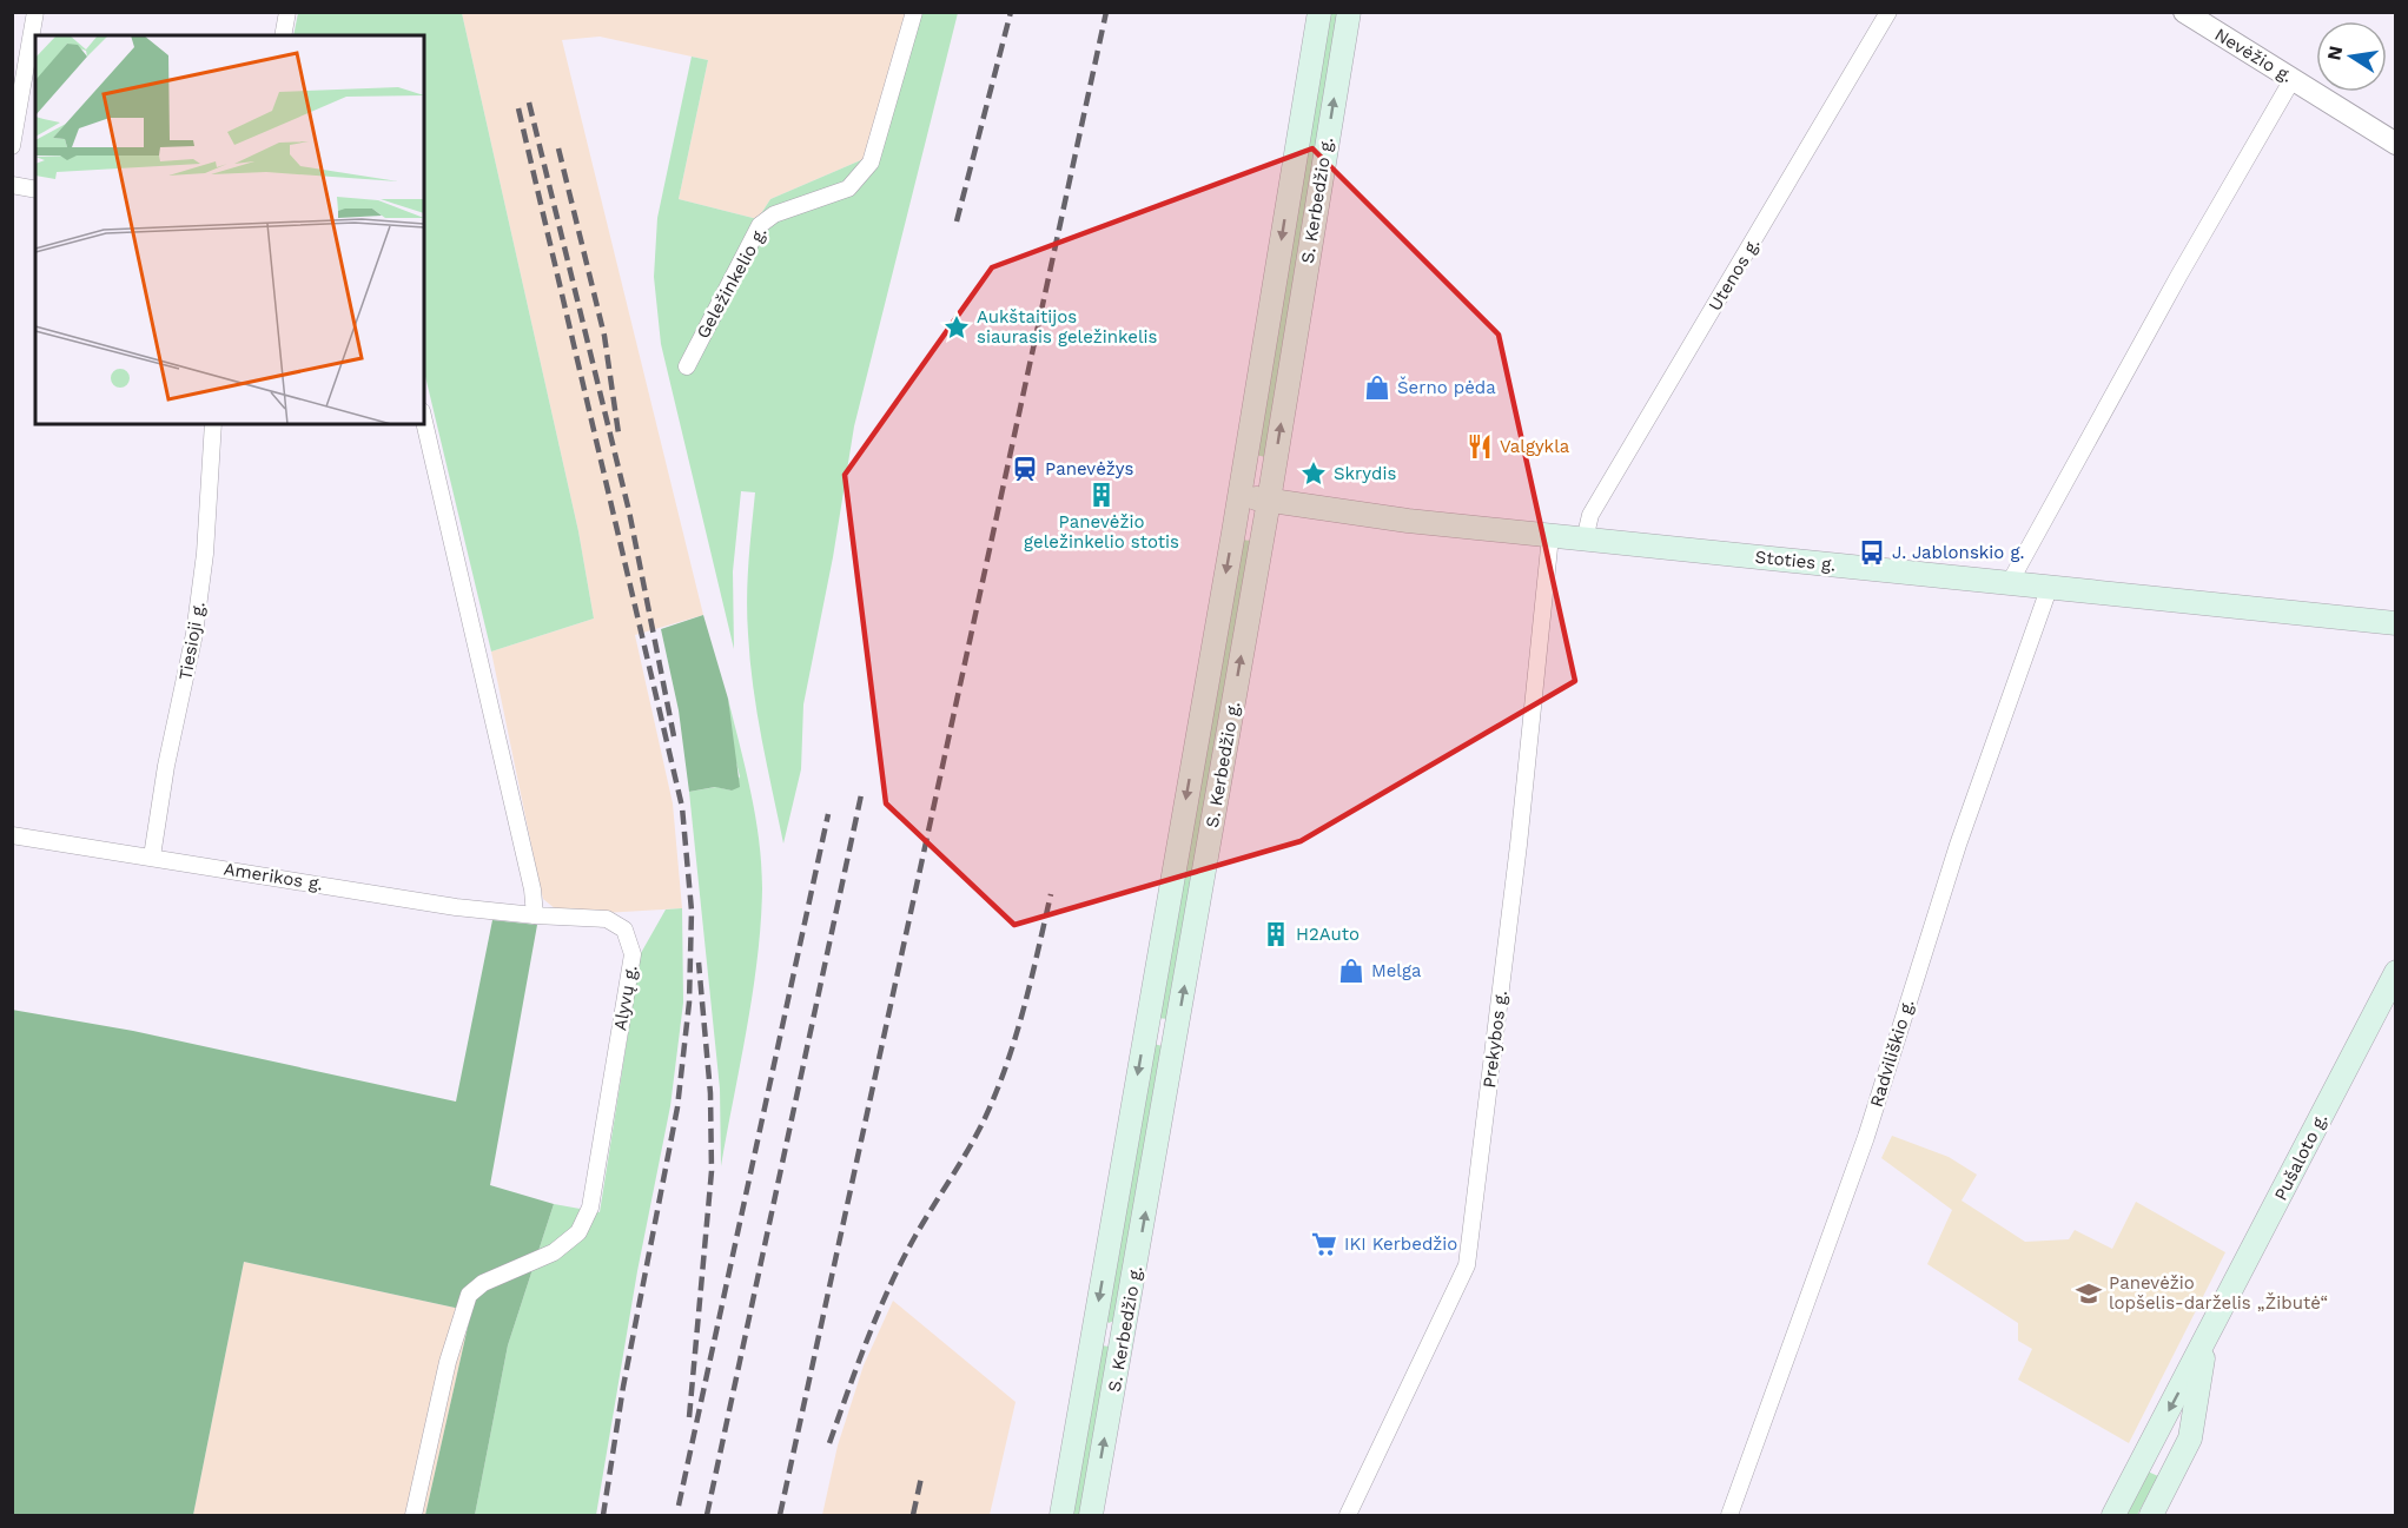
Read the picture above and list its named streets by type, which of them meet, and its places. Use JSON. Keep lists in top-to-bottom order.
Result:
{
  "streets": {
    "main road": ["S. Kerbedžio g.", "Stoties g.", "Pušaloto g."],
    "street": [
      "Nevėžio g.",
      "Utenos g.",
      "Geležinkelio g.",
      "Tiesioji g.",
      "Amerikos g.",
      "Alyvų g.",
      "Prekybos g.",
      "Radviliškio g."
    ]
  },
  "crossings": [
    ["S. Kerbedžio g.", "Stoties g."],
    ["Utenos g.", "Stoties g."],
    ["Stoties g.", "Prekybos g."],
    ["Stoties g.", "Radviliškio g."],
    ["Tiesioji g.", "Amerikos g."],
    ["Amerikos g.", "Alyvų g."]
  ],
  "places": {
    "place": ["Aukštaitijos siaurasis geležinkelis", "Skrydis"],
    "shop": ["Šerno pėda", "Melga"],
    "restaurant": ["Valgykla"],
    "station": ["Panevėžys"],
    "building": ["Panevėžio geležinkelio stotis", "H2Auto"],
    "bus stop": ["J. Jablonskio g."],
    "supermarket": ["IKI Kerbedžio"],
    "school or university": ["Panevėžio lopšelis-darželis „Žibutė“"]
  },
  "north": "left"
}
